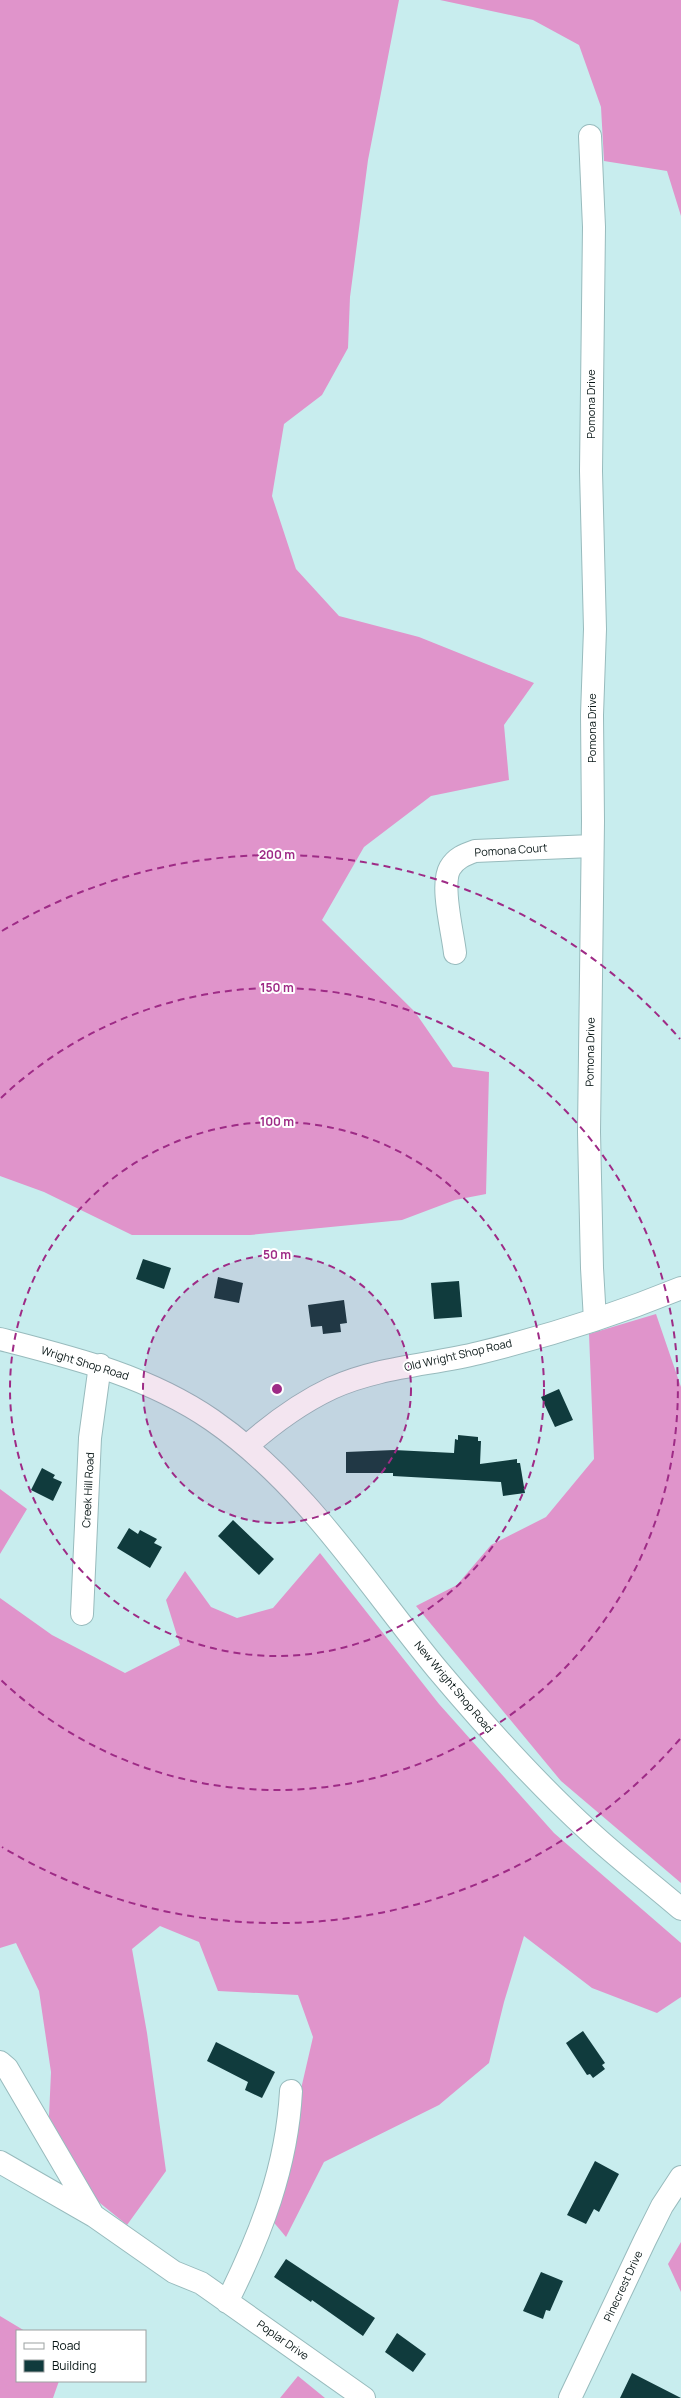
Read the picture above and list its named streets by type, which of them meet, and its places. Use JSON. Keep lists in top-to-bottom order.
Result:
{
  "streets": {
    "street": [
      "Pomona Drive",
      "Pomona Court",
      "Old Wright Shop Road",
      "Wright Shop Road",
      "Creek Hill Road",
      "New Wright Shop Road",
      "Pinecrest Drive",
      "Poplar Drive"
    ]
  },
  "crossings": [
    ["Pomona Drive", "Pomona Court"],
    ["Pomona Drive", "Old Wright Shop Road"],
    ["Old Wright Shop Road", "Wright Shop Road"],
    ["Old Wright Shop Road", "New Wright Shop Road"],
    ["Wright Shop Road", "Creek Hill Road"],
    ["Wright Shop Road", "New Wright Shop Road"]
  ],
  "legend": ["Road", "Building"],
  "rings": [
    "200 m",
    "150 m",
    "100 m",
    "50 m"
  ]
}
